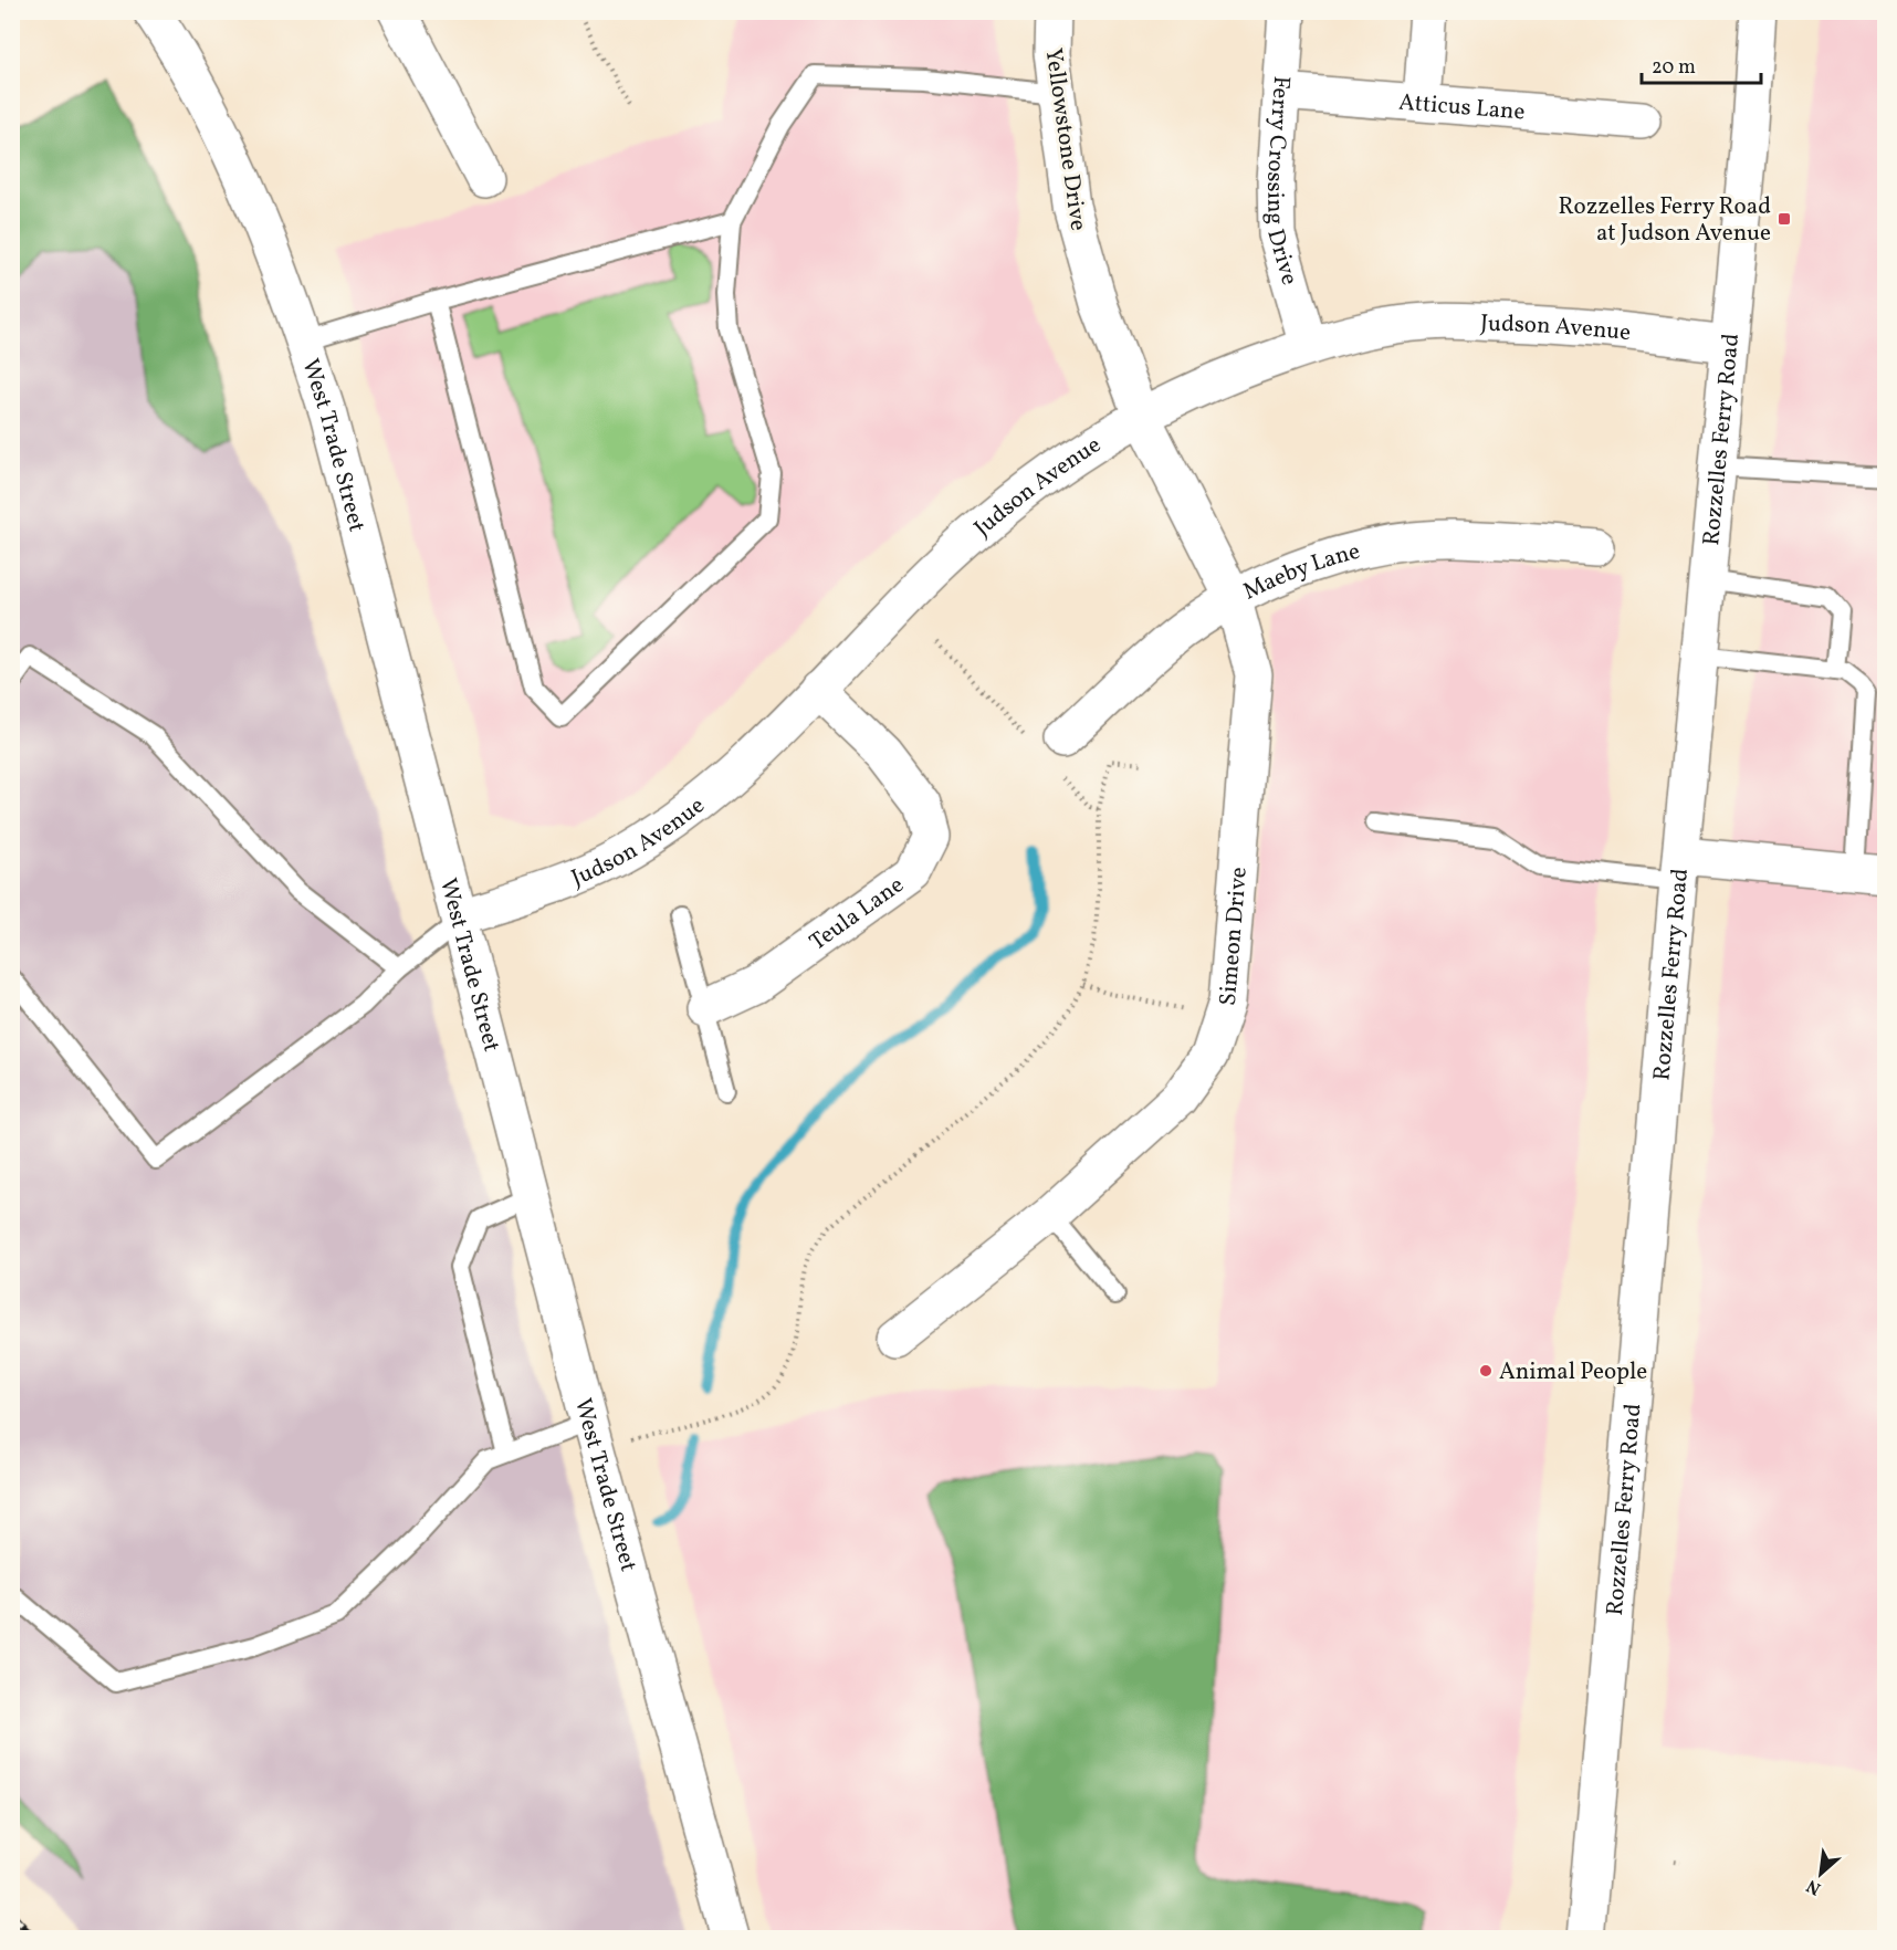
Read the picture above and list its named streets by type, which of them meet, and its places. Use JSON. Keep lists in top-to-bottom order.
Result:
{
  "streets": {
    "street": [
      "Atticus Lane",
      "Yellowstone Drive",
      "Ferry Crossing Drive",
      "Judson Avenue",
      "Rozzelles Ferry Road",
      "West Trade Street",
      "Maeby Lane",
      "Teula Lane",
      "Simeon Drive"
    ]
  },
  "crossings": [
    ["Atticus Lane", "Ferry Crossing Drive"],
    ["Yellowstone Drive", "Judson Avenue"],
    ["Yellowstone Drive", "Simeon Drive"],
    ["Ferry Crossing Drive", "Judson Avenue"],
    ["Judson Avenue", "Rozzelles Ferry Road"],
    ["Judson Avenue", "West Trade Street"],
    ["Judson Avenue", "Teula Lane"],
    ["Judson Avenue", "Simeon Drive"],
    ["Maeby Lane", "Simeon Drive"]
  ],
  "places": {
    "transit": ["Rozzelles Ferry Road at Judson Avenue"],
    "other": ["Animal People"]
  },
  "scale_bar": "20 m",
  "north": "bottom left"
}
